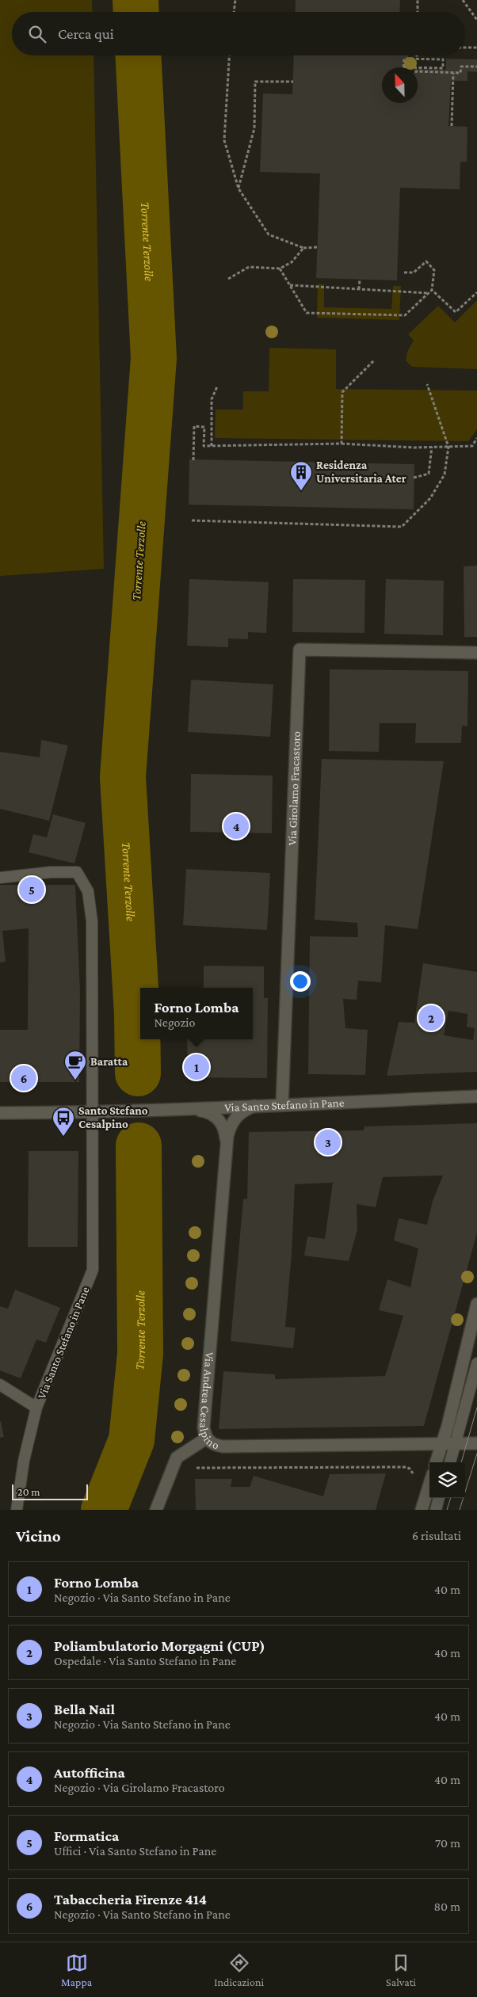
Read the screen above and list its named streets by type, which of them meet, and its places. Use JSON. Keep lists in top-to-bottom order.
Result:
{
  "streets": {
    "street": ["Via Girolamo Fracastoro", "Via Santo Stefano in Pane", "Via Andrea Cesalpino"]
  },
  "crossings": [
    ["Via Girolamo Fracastoro", "Via Santo Stefano in Pane"],
    ["Via Santo Stefano in Pane", "Via Andrea Cesalpino"]
  ],
  "water": ["Torrente Terzolle"],
  "places": {
    "building": ["Residenza Universitaria Ater"],
    "cafe": ["Baratta"],
    "bus stop": ["Santo Stefano Cesalpino"]
  },
  "scale_bar": "20 m",
  "north": "top",
  "page": {
    "search": "Cerca qui",
    "pins": [
      "4",
      "5",
      "2",
      "1",
      "6",
      "3"
    ],
    "popup": ["Forno Lomba", "Negozio"],
    "scale": "20 m",
    "heading": ["Vicino", "6 risultati"],
    "list": [
      {
        "mark": "1",
        "name": "Forno Lomba",
        "note": "Negozio · Via Santo Stefano in Pane",
        "value": "40 m"
      },
      {
        "mark": "2",
        "name": "Poliambulatorio Morgagni (CUP)",
        "note": "Ospedale · Via Santo Stefano in Pane",
        "value": "40 m"
      },
      {
        "mark": "3",
        "name": "Bella Nail",
        "note": "Negozio · Via Santo Stefano in Pane",
        "value": "40 m"
      },
      {
        "mark": "4",
        "name": "Autofficina",
        "note": "Negozio · Via Girolamo Fracastoro",
        "value": "40 m"
      },
      {
        "mark": "5",
        "name": "Formatica",
        "note": "Uffici · Via Santo Stefano in Pane",
        "value": "70 m"
      },
      {
        "mark": "6",
        "name": "Tabaccheria Firenze 414",
        "note": "Negozio · Via Santo Stefano in Pane",
        "value": "80 m"
      }
    ],
    "nav": ["Mappa", "Indicazioni", "Salvati"]
  }
}
